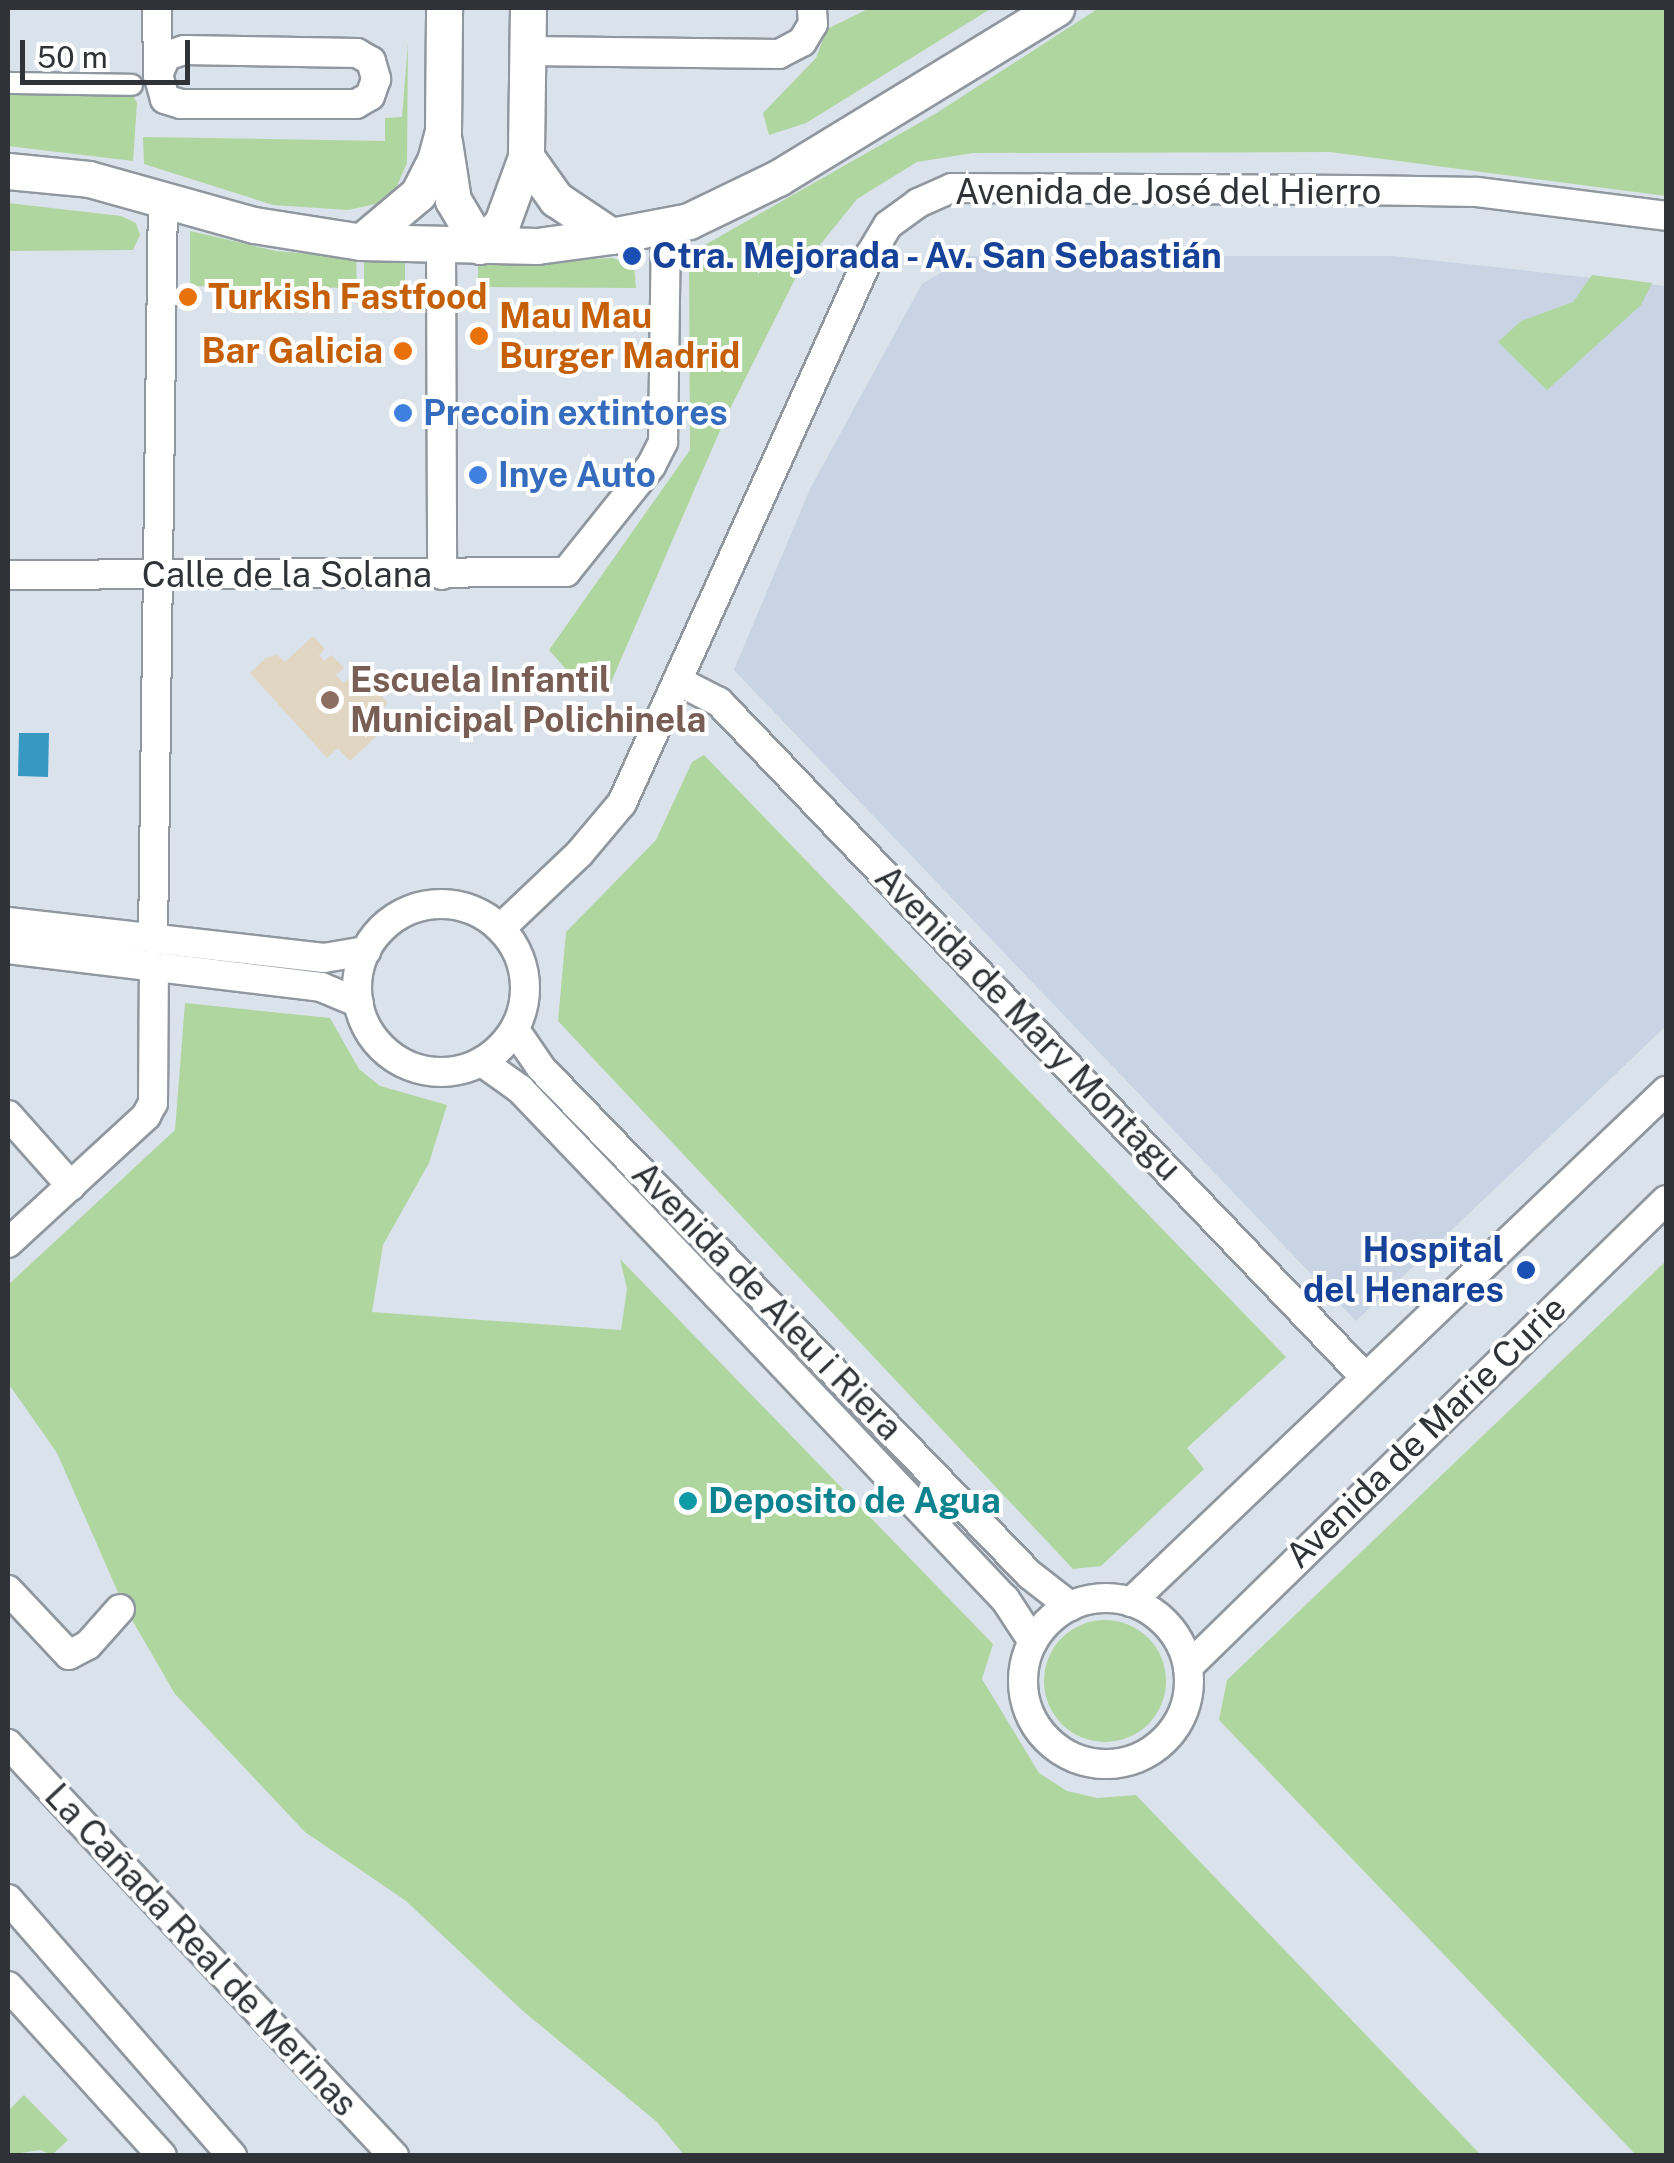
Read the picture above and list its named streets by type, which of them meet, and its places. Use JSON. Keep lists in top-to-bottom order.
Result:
{
  "streets": {
    "street": [
      "Avenida de José del Hierro",
      "Calle de la Solana",
      "Avenida de Mary Montagu",
      "Avenida de Aleu i Riera",
      "Avenida de Marie Curie",
      "La Cañada Real de Merinas"
    ]
  },
  "crossings": [
    ["Avenida de José del Hierro", "Avenida de Mary Montagu"],
    ["Avenida de José del Hierro", "Avenida de Aleu i Riera"],
    ["Avenida de Aleu i Riera", "Avenida de Marie Curie"]
  ],
  "places": [
    "Ctra. Mejorada - Av. San Sebastián",
    "Turkish Fastfood",
    "Mau Mau Burger Madrid",
    "Bar Galicia",
    "Precoin extintores",
    "Inye Auto",
    "Escuela Infantil Municipal Polichinela",
    "Hospital del Henares",
    "Deposito de Agua"
  ],
  "scale_bar": "50 m"
}
